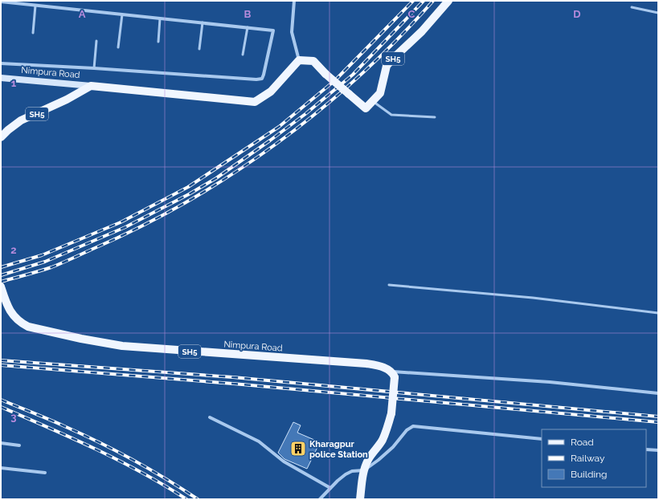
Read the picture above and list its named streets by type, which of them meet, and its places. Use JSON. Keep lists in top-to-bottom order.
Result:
{
  "streets": {
    "main road": ["SH5", "Nimpura Road"]
  },
  "places": {
    "building": ["Kharagpur police Station"]
  },
  "legend": ["Road", "Railway", "Building"],
  "grid": {
    "columns": [
      "A",
      "B",
      "C",
      "D"
    ],
    "rows": ["1", "2", "3"]
  }
}
